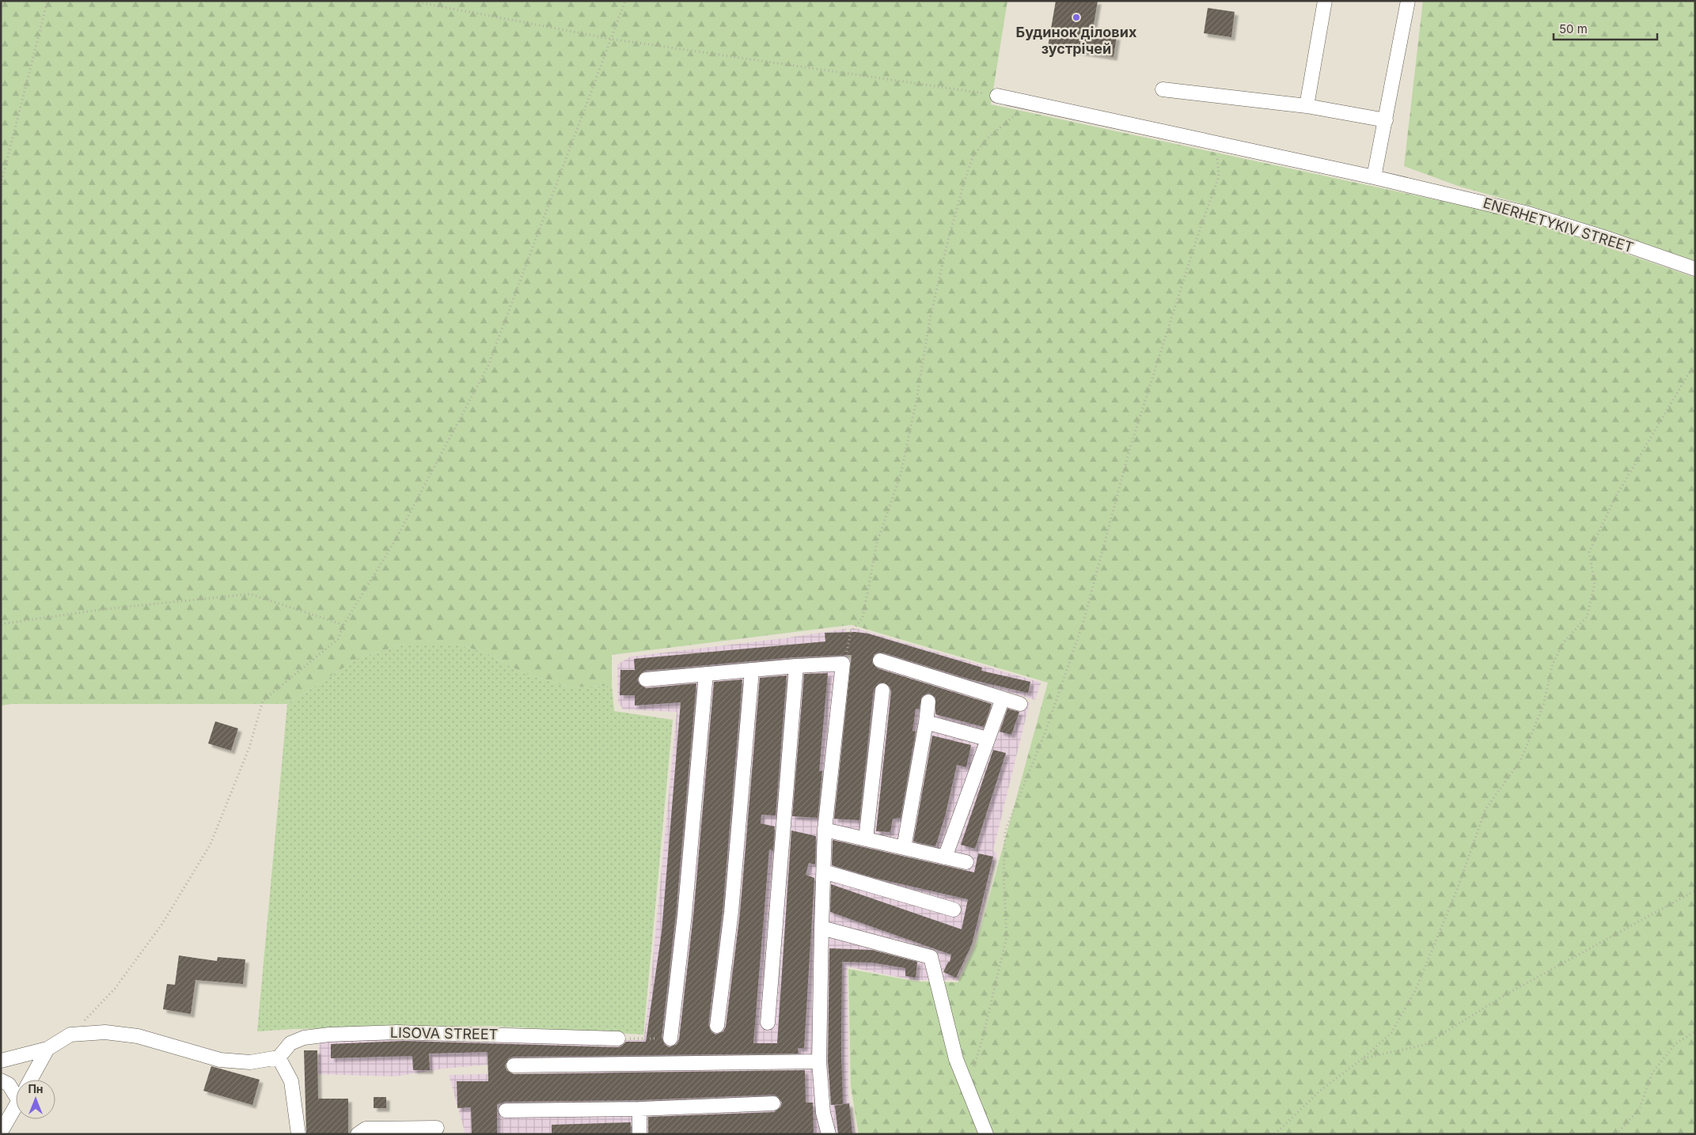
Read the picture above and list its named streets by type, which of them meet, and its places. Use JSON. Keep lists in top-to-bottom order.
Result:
{
  "streets": {
    "street": ["ENERHETYKIV STREET", "LISOVA STREET"]
  },
  "places": ["Будинок ділових зустрічей"],
  "scale_bar": "50 m",
  "north": "top"
}
